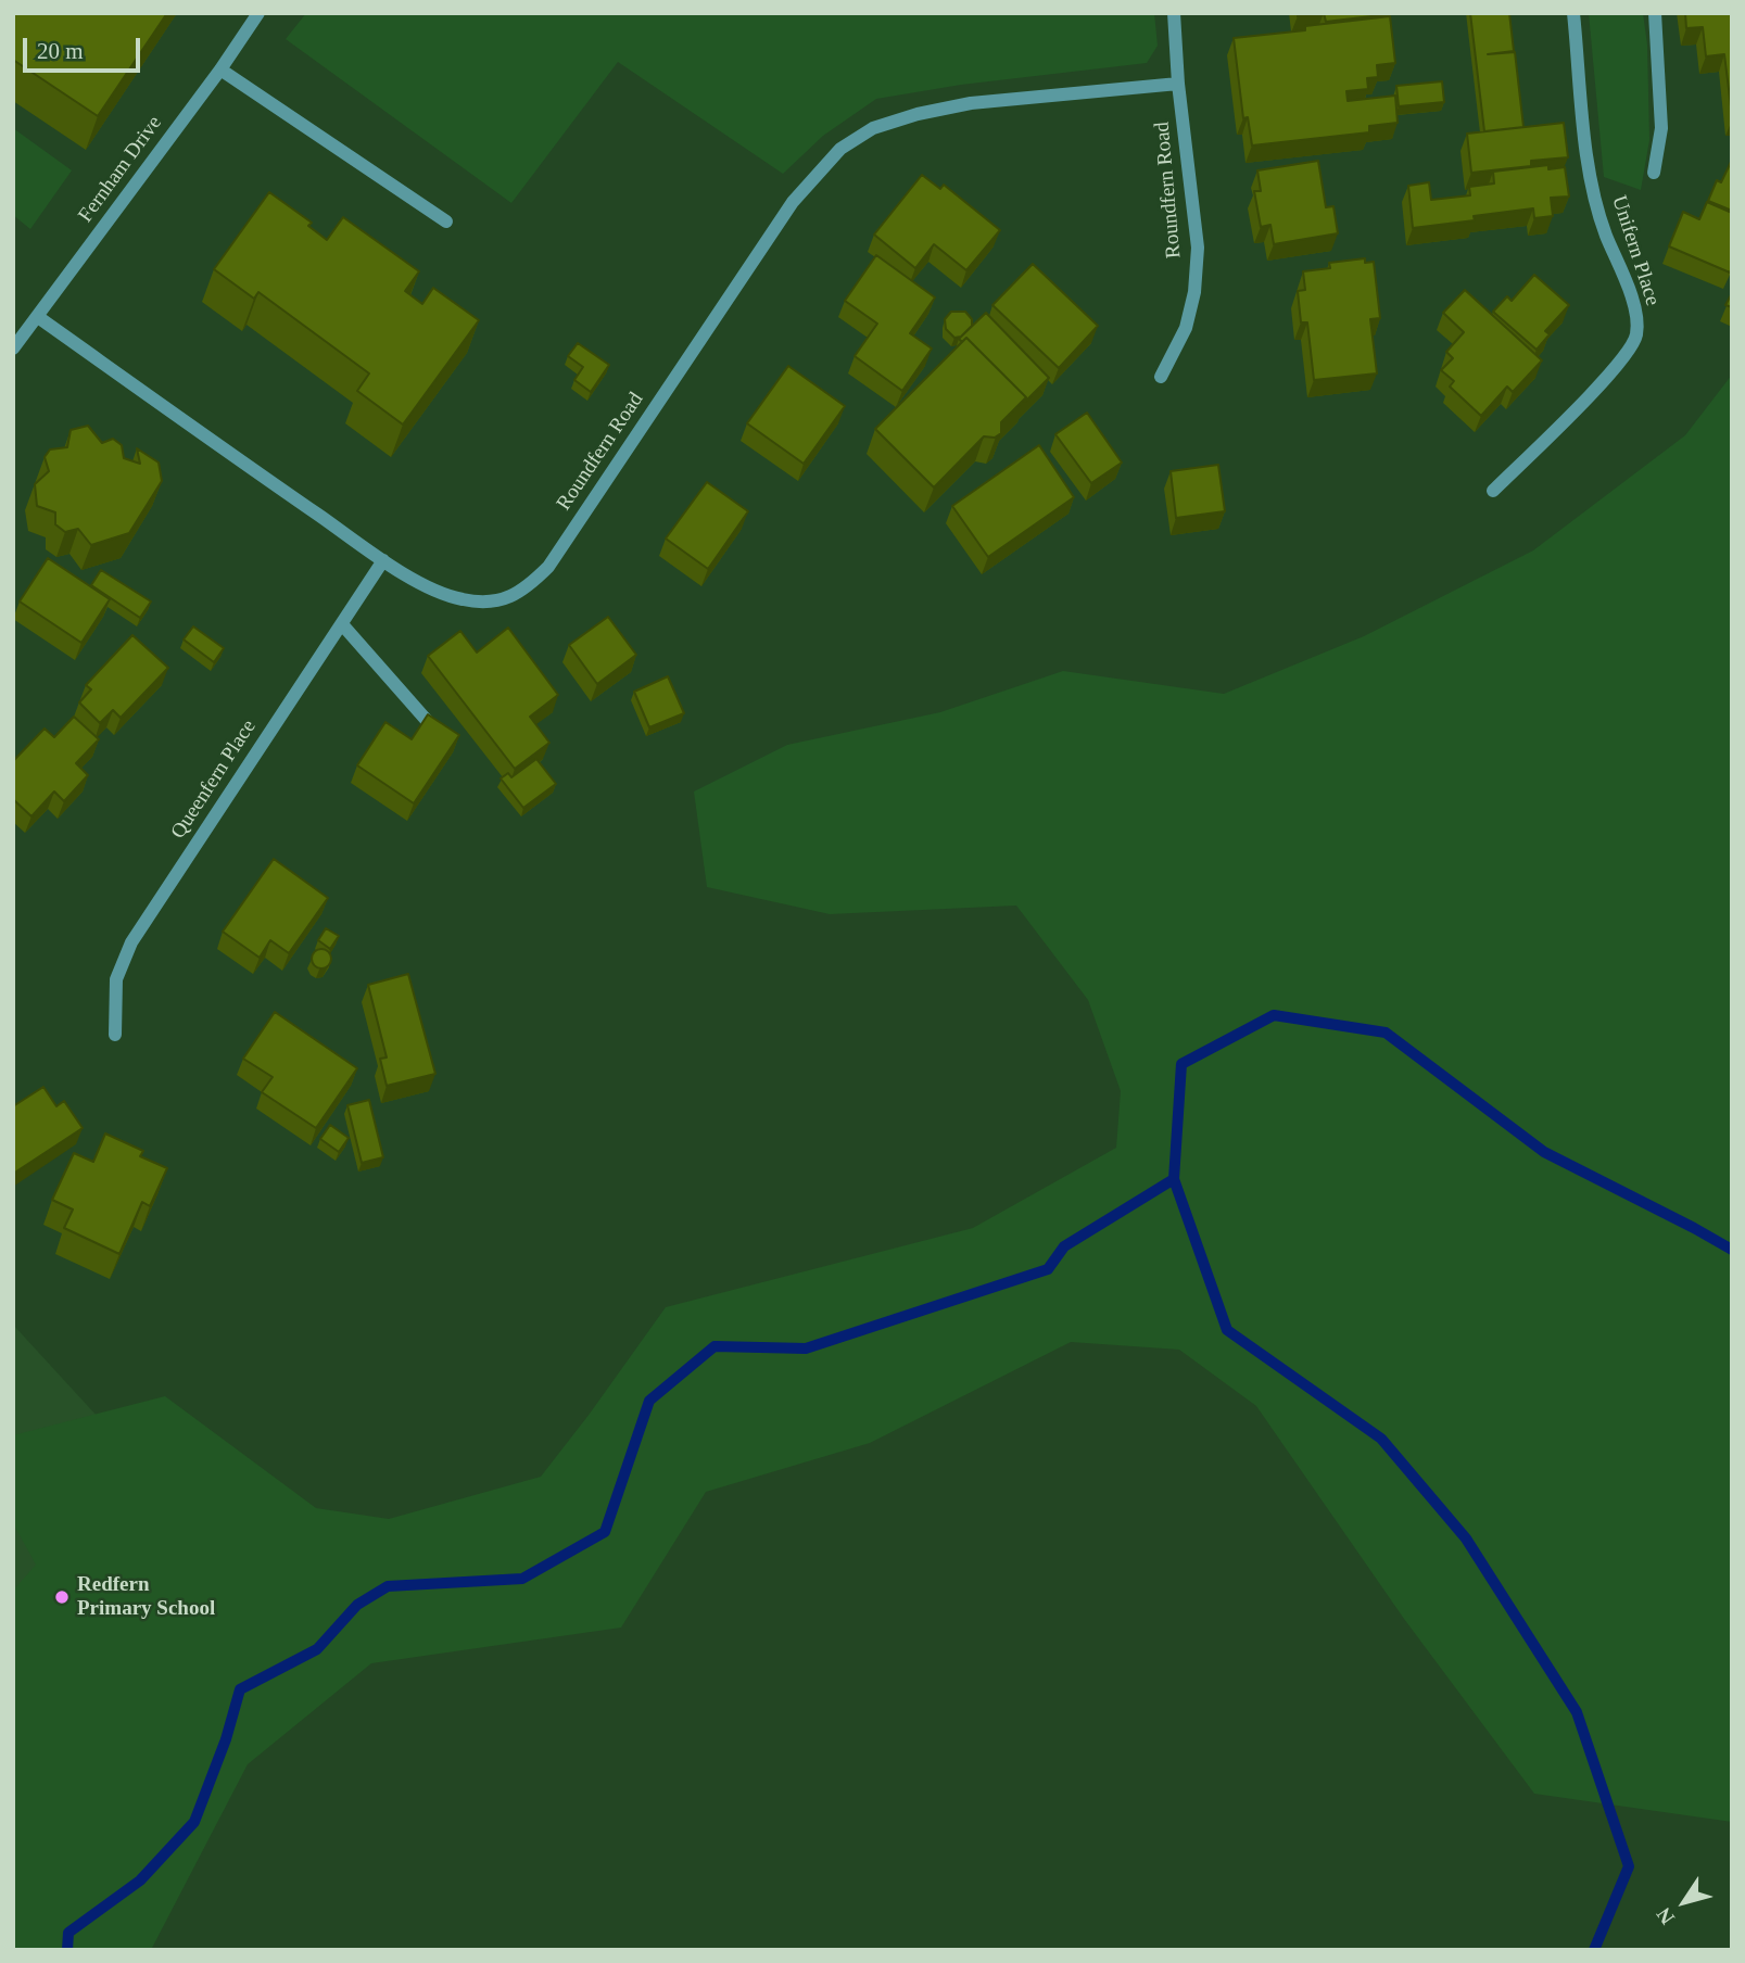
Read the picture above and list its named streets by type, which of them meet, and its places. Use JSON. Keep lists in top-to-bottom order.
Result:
{
  "streets": {
    "street": [
      "Fernham Drive",
      "Roundfern Road",
      "Unifern Place",
      "Queenfern Place"
    ]
  },
  "crossings": [
    ["Fernham Drive", "Roundfern Road"],
    ["Roundfern Road", "Queenfern Place"]
  ],
  "places": ["Redfern Primary School"],
  "scale_bar": "20 m",
  "north": "bottom left"
}
